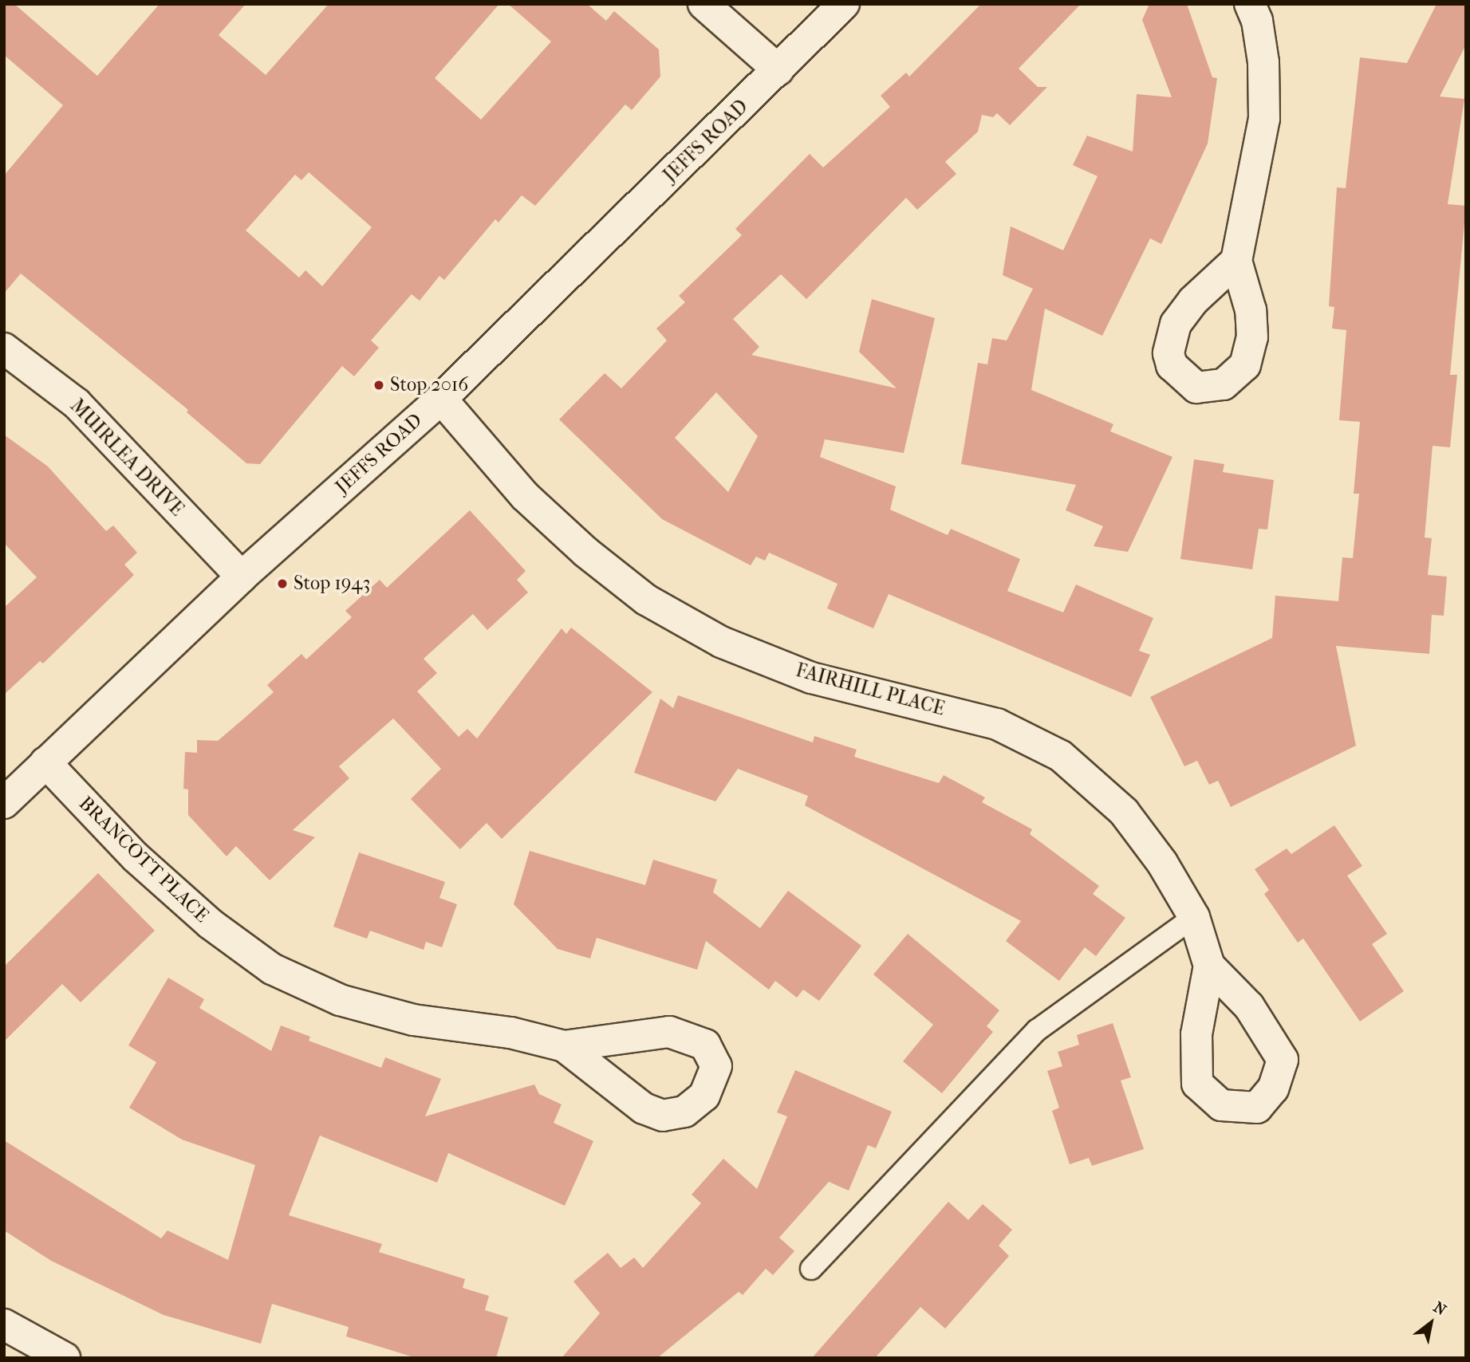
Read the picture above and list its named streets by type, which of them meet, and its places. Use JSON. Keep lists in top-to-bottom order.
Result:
{
  "streets": {
    "street": [
      "JEFFS ROAD",
      "MUIRLEA DRIVE",
      "FAIRHILL PLACE",
      "BRANCOTT PLACE"
    ]
  },
  "crossings": [
    ["JEFFS ROAD", "MUIRLEA DRIVE"],
    ["JEFFS ROAD", "FAIRHILL PLACE"],
    ["JEFFS ROAD", "BRANCOTT PLACE"]
  ],
  "places": ["Stop 2016", "Stop 1943"],
  "north": "top right"
}
